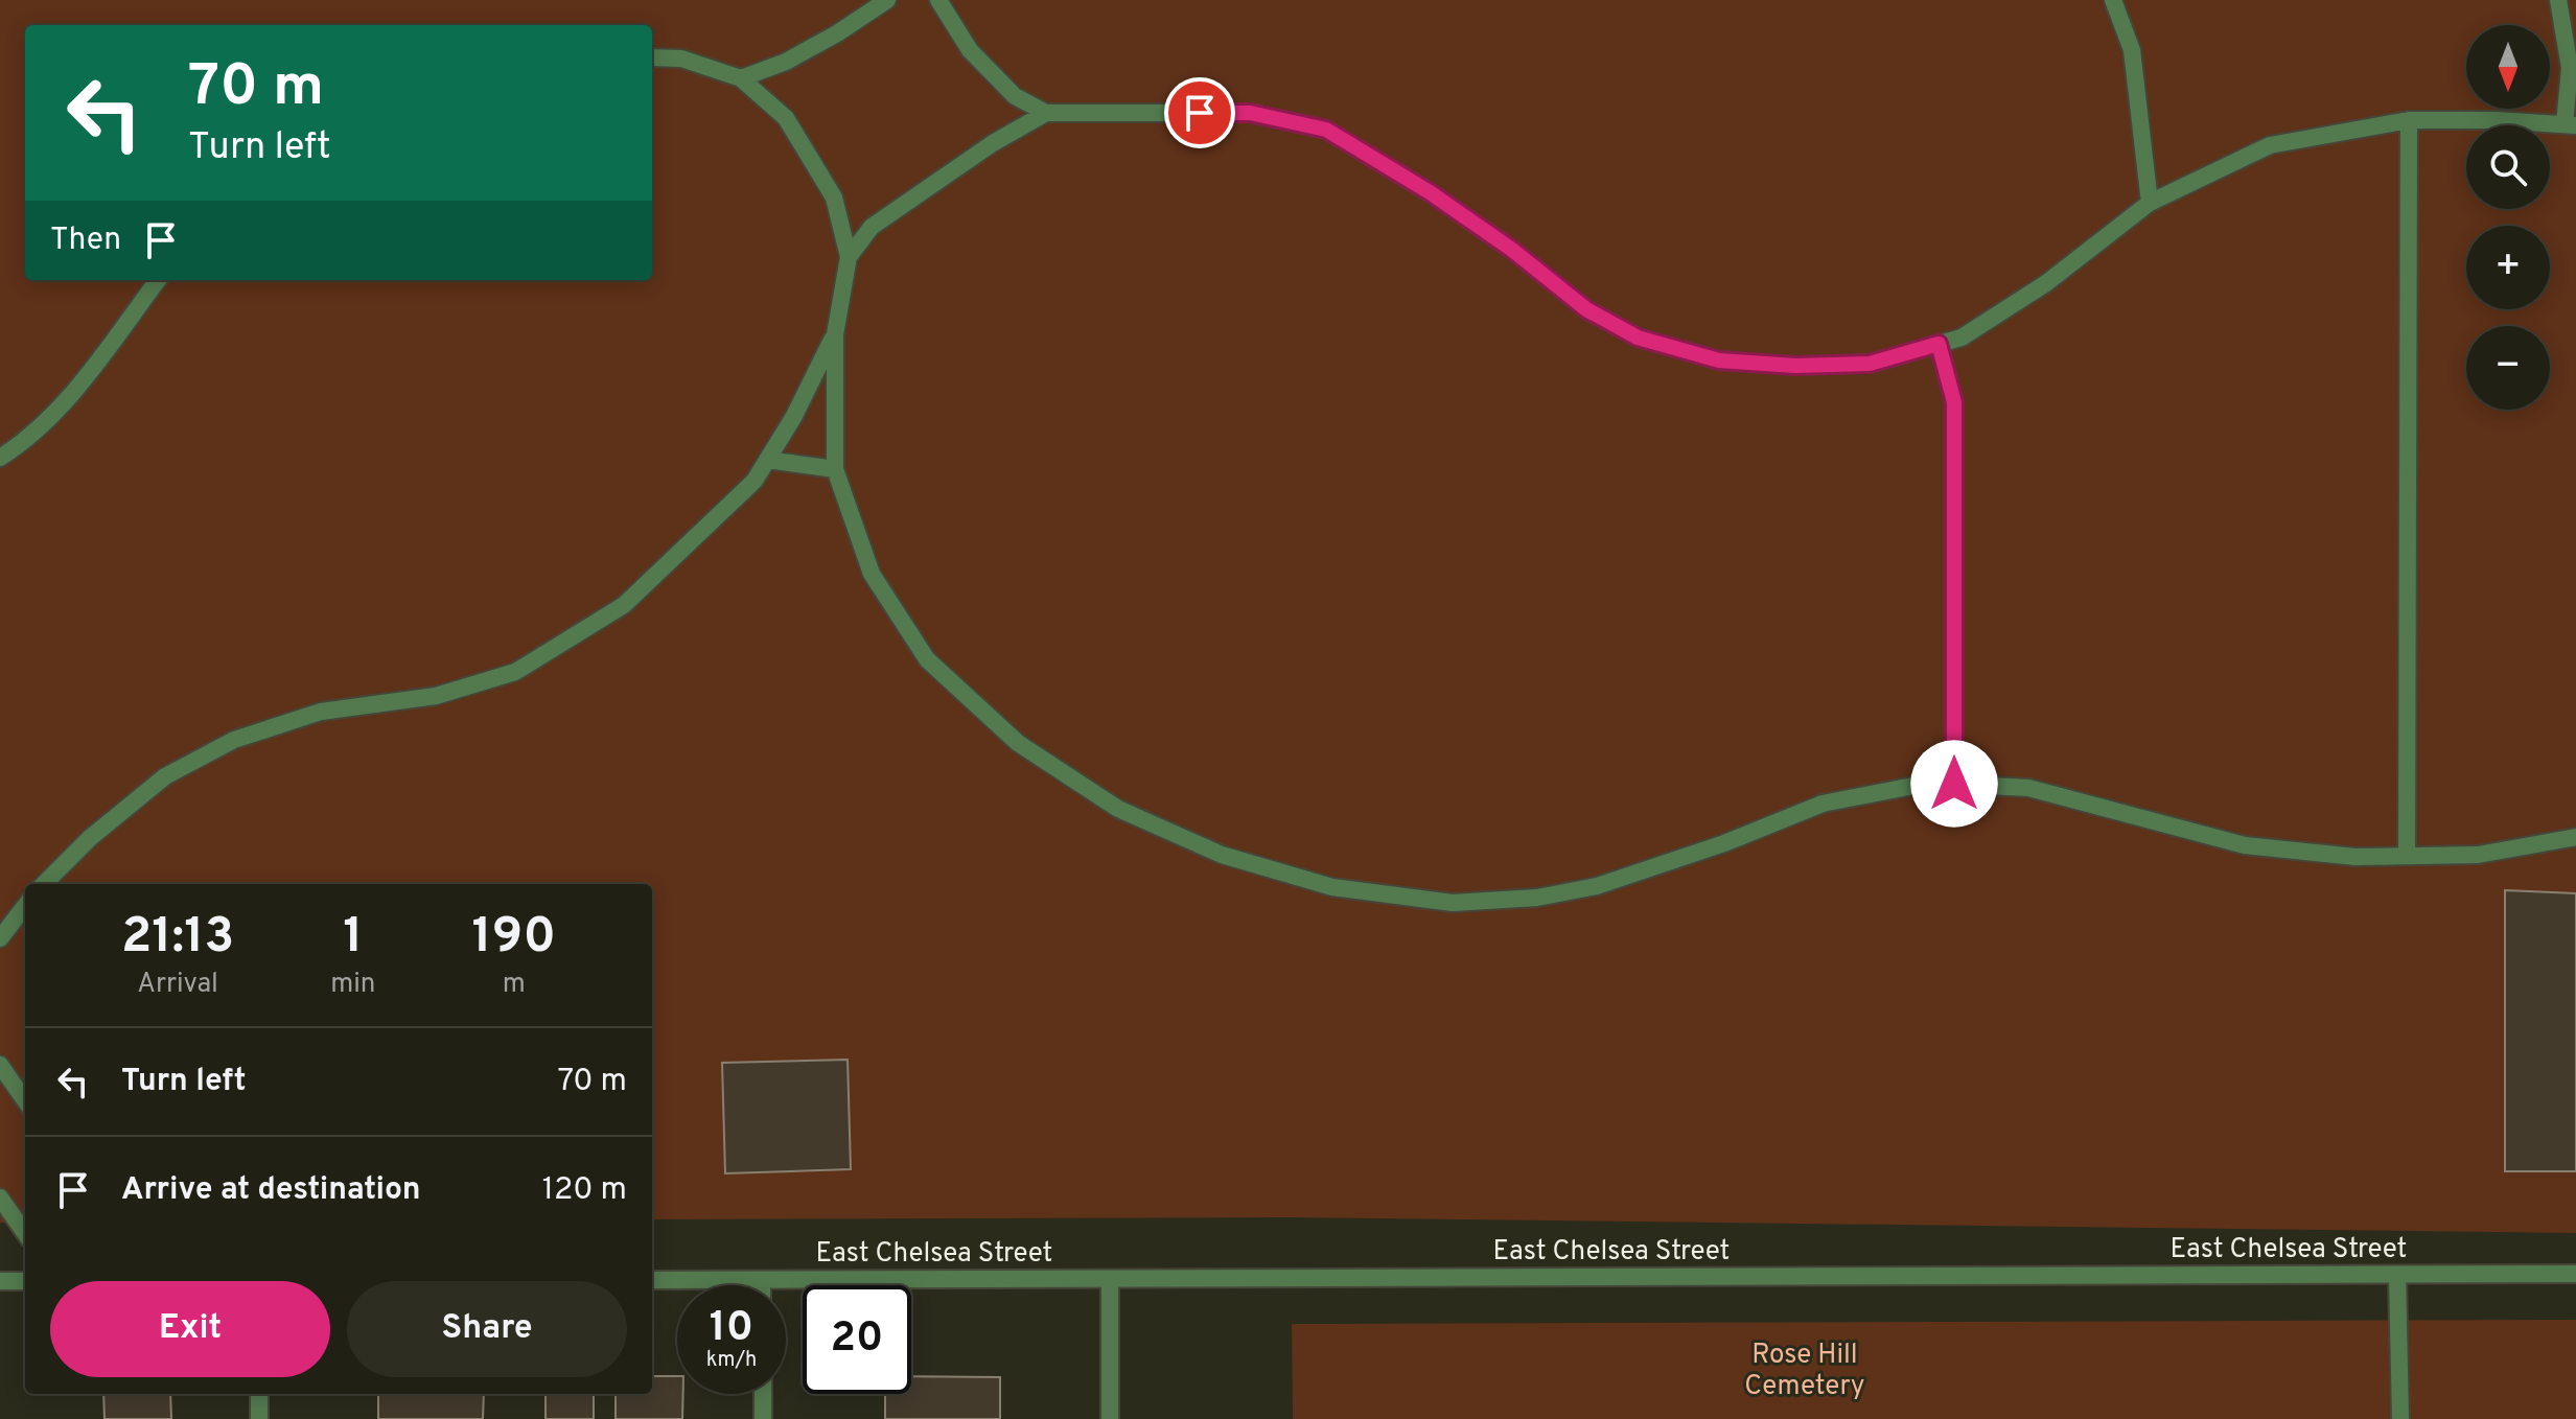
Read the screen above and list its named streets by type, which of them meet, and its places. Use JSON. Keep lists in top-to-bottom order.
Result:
{
  "streets": {
    "street": ["East Chelsea Street"]
  },
  "parks": ["Rose Hill Cemetery"],
  "north": "bottom",
  "page": {
    "map_buttons": ["+", "−"],
    "turn": ["70 m", "Turn left"],
    "then": "Then",
    "eta": [
      "21:13",
      "Arrival",
      "1",
      "min",
      "190",
      "m"
    ],
    "list": [
      {
        "name": "Turn left",
        "value": "70 m"
      },
      {
        "name": "Arrive at destination",
        "value": "120 m"
      }
    ],
    "buttons": ["Exit", "Share"],
    "speed": "10 km/h",
    "limit": "20"
  }
}
